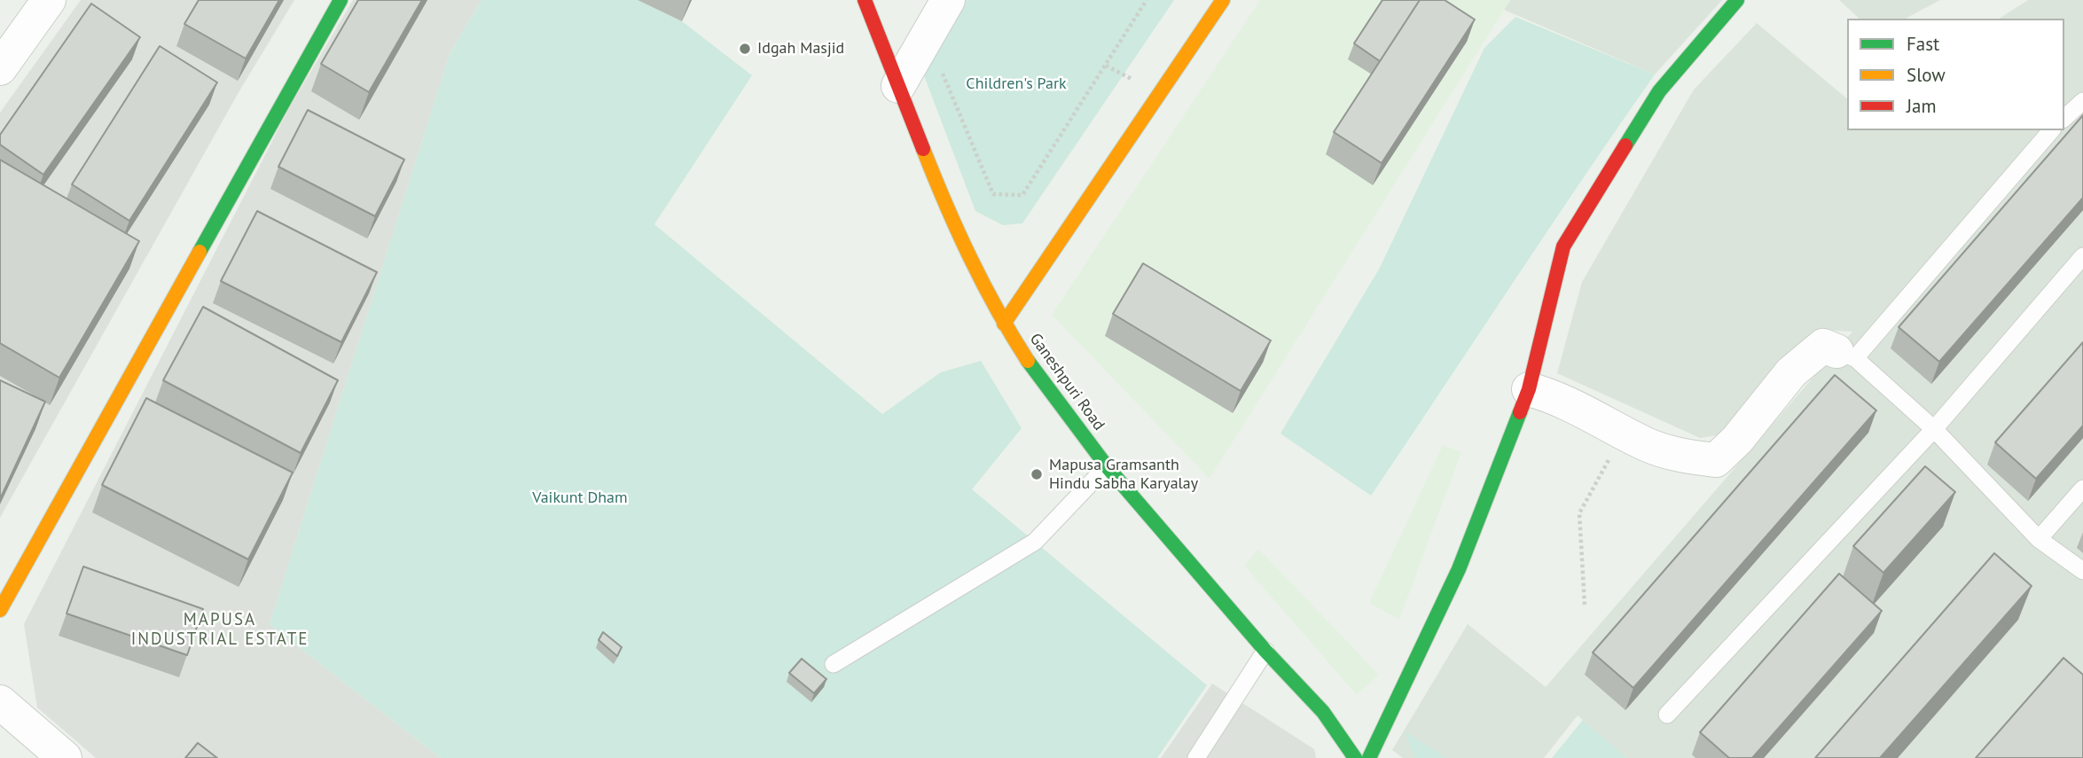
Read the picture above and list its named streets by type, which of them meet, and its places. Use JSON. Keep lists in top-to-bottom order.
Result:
{
  "streets": {
    "street": ["Ganeshpuri Road"]
  },
  "districts": ["MAPUSA INDUSTRIAL ESTATE"],
  "parks": ["Children's Park", "Vaikunt Dham"],
  "places": ["Idgah Masjid", "Mapusa Gramsanth Hindu Sabha Karyalay"],
  "legend": ["Fast", "Slow", "Jam"]
}
